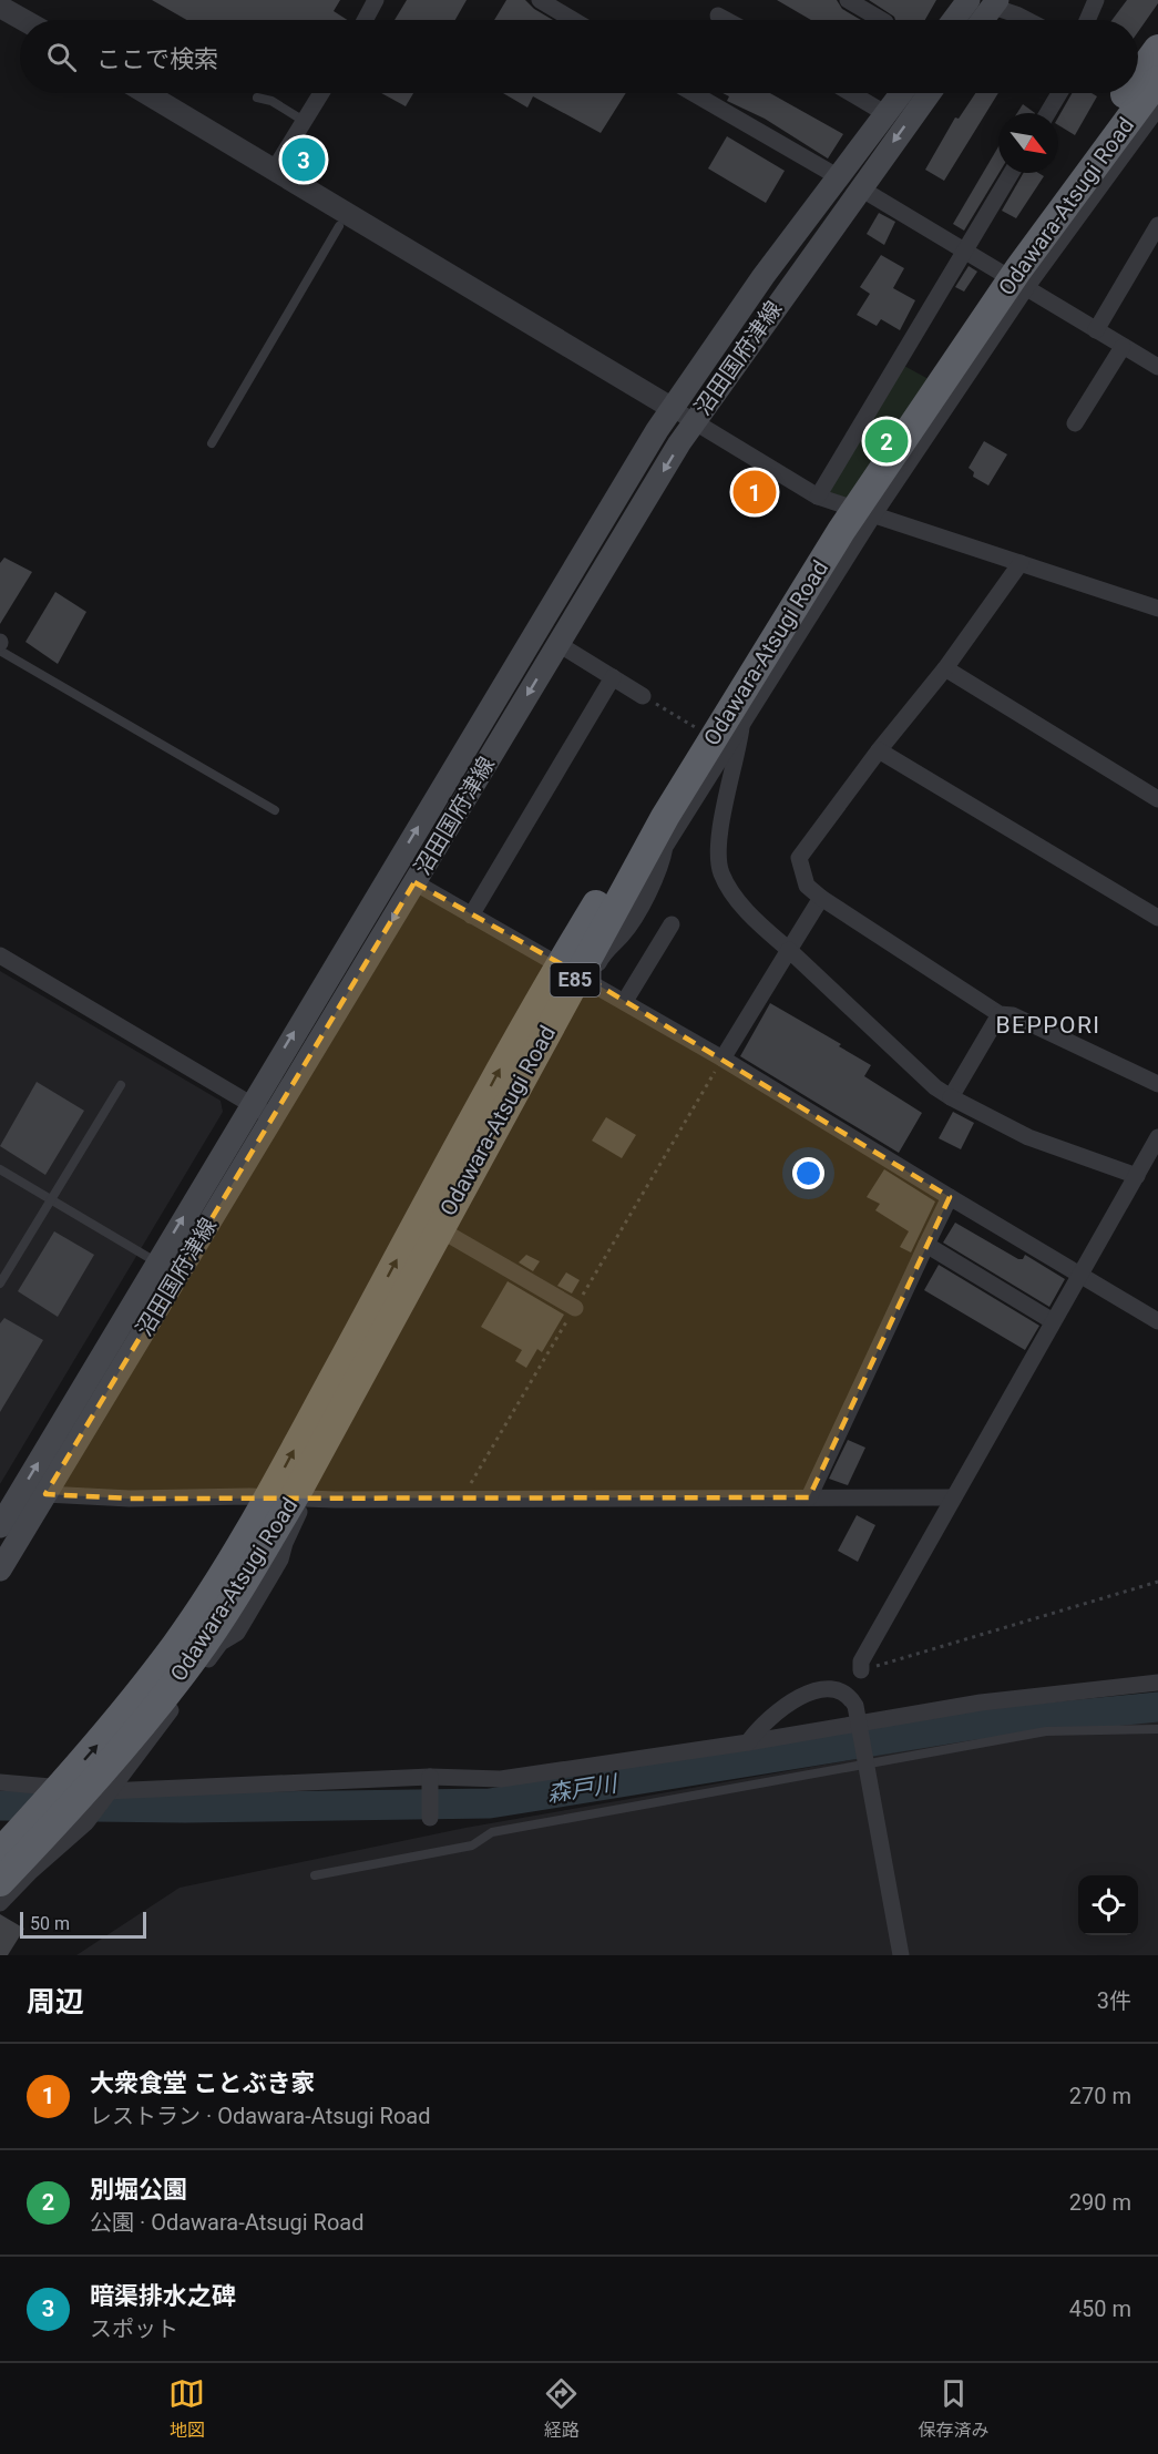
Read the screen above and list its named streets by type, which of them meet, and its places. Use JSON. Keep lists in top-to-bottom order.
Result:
{
  "streets": {
    "highway": ["Odawara-Atsugi Road", "E85"],
    "main road": ["沼田国府津線"]
  },
  "districts": ["BEPPORI"],
  "water": ["森戸川"],
  "scale_bar": "50 m",
  "north": "bottom right",
  "page": {
    "search": "ここで検索",
    "pins": ["3", "2", "1"],
    "scale": "50 m",
    "heading": ["周辺", "3件"],
    "list": [
      {
        "mark": "1",
        "name": "大衆食堂 ことぶき家",
        "note": "レストラン · Odawara-Atsugi Road",
        "value": "270 m"
      },
      {
        "mark": "2",
        "name": "別堀公園",
        "note": "公園 · Odawara-Atsugi Road",
        "value": "290 m"
      },
      {
        "mark": "3",
        "name": "暗渠排水之碑",
        "note": "スポット",
        "value": "450 m"
      }
    ],
    "nav": ["地図", "経路", "保存済み"]
  }
}
